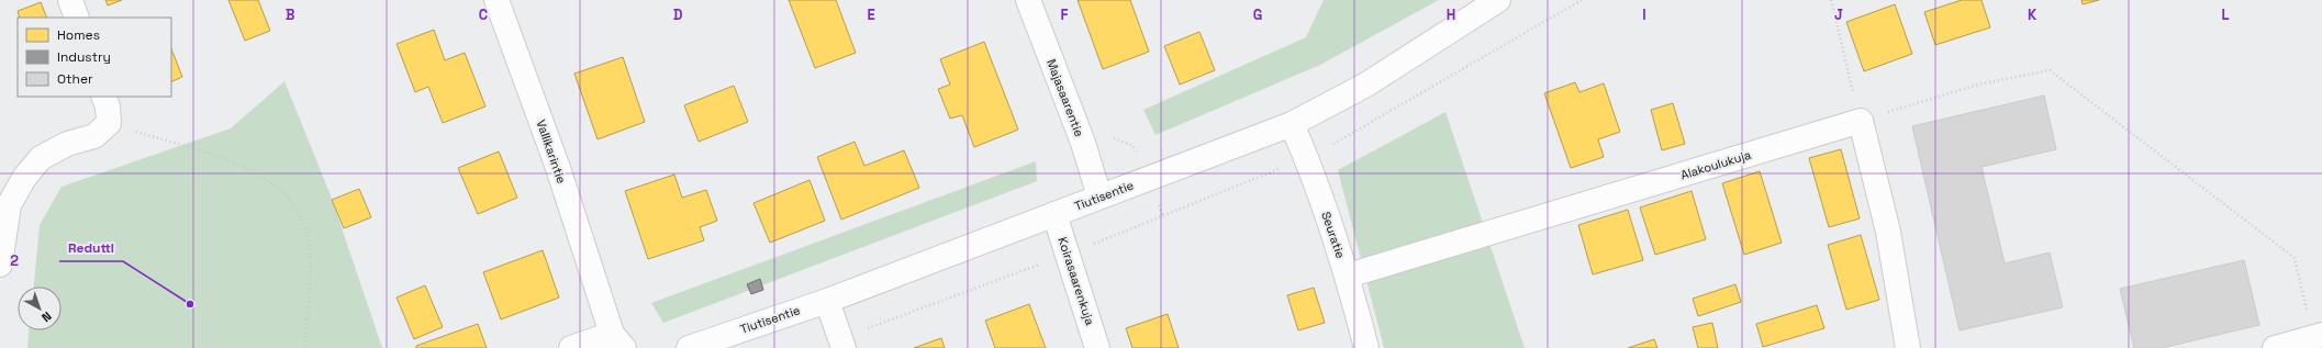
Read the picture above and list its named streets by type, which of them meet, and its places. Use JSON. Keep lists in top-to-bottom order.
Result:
{
  "streets": {
    "street": [
      "Majasaarentie",
      "Vallikarintie",
      "Alakoulukuja",
      "Tiutisentie",
      "Seuratie",
      "Koirasaarenkuja"
    ]
  },
  "crossings": [
    ["Majasaarentie", "Tiutisentie"],
    ["Alakoulukuja", "Seuratie"],
    ["Tiutisentie", "Seuratie"],
    ["Tiutisentie", "Koirasaarenkuja"]
  ],
  "places": ["Redutti"],
  "legend": ["Homes", "Industry", "Other"],
  "north": "bottom right",
  "grid": {
    "columns": [
      "B",
      "C",
      "D",
      "E",
      "F",
      "G",
      "H",
      "I",
      "J",
      "K",
      "L"
    ],
    "rows": ["2"]
  }
}
